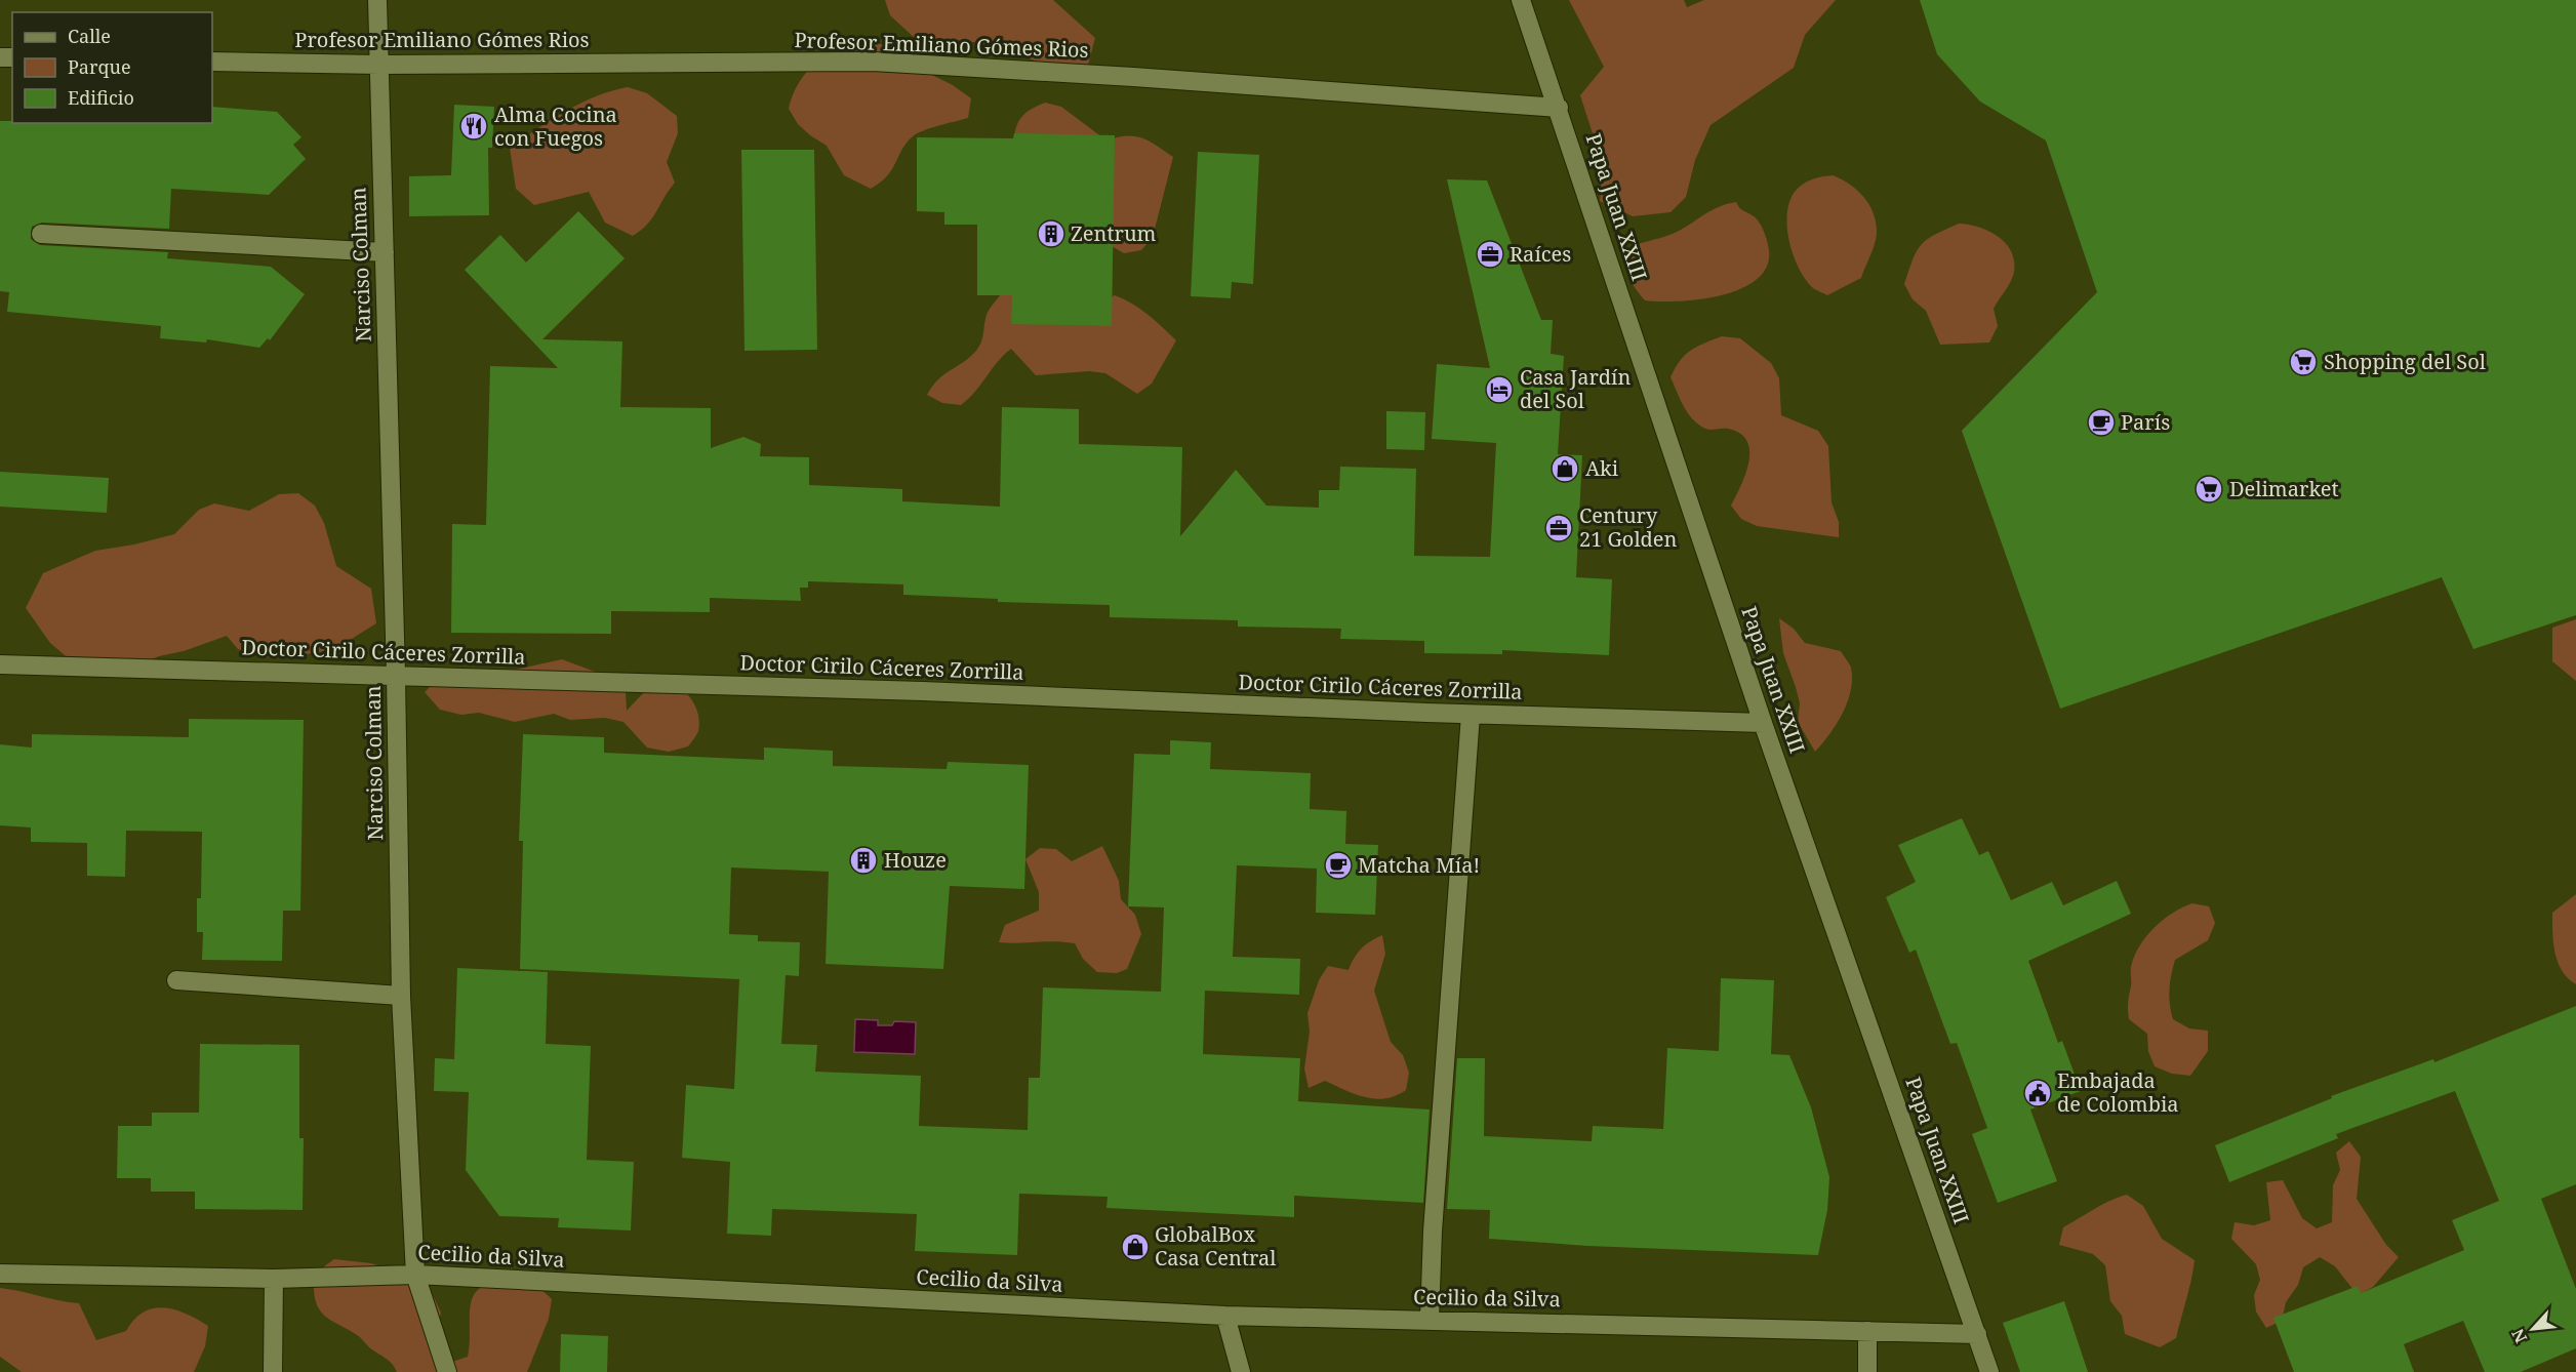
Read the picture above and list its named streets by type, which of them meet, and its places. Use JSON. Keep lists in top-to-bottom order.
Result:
{
  "streets": {
    "street": [
      "Profesor Emiliano Gómes Rios",
      "Papa Juan XXIII",
      "Narciso Colman",
      "Doctor Cirilo Cáceres Zorrilla",
      "Cecilio da Silva"
    ]
  },
  "crossings": [
    ["Profesor Emiliano Gómes Rios", "Papa Juan XXIII"],
    ["Profesor Emiliano Gómes Rios", "Narciso Colman"],
    ["Papa Juan XXIII", "Doctor Cirilo Cáceres Zorrilla"],
    ["Papa Juan XXIII", "Cecilio da Silva"],
    ["Narciso Colman", "Doctor Cirilo Cáceres Zorrilla"],
    ["Narciso Colman", "Cecilio da Silva"]
  ],
  "places": {
    "restaurant": ["Alma Cocina con Fuegos"],
    "building": ["Zentrum", "Houze"],
    "office": ["Raíces", "Century 21 Golden"],
    "supermarket": ["Shopping del Sol", "Delimarket"],
    "hotel": ["Casa Jardín del Sol"],
    "cafe": ["París", "Matcha Mía!"],
    "shop": ["Aki", "GlobalBox Casa Central"],
    "public building": ["Embajada de Colombia"]
  },
  "legend": ["Calle", "Parque", "Edificio"],
  "north": "bottom left"
}
